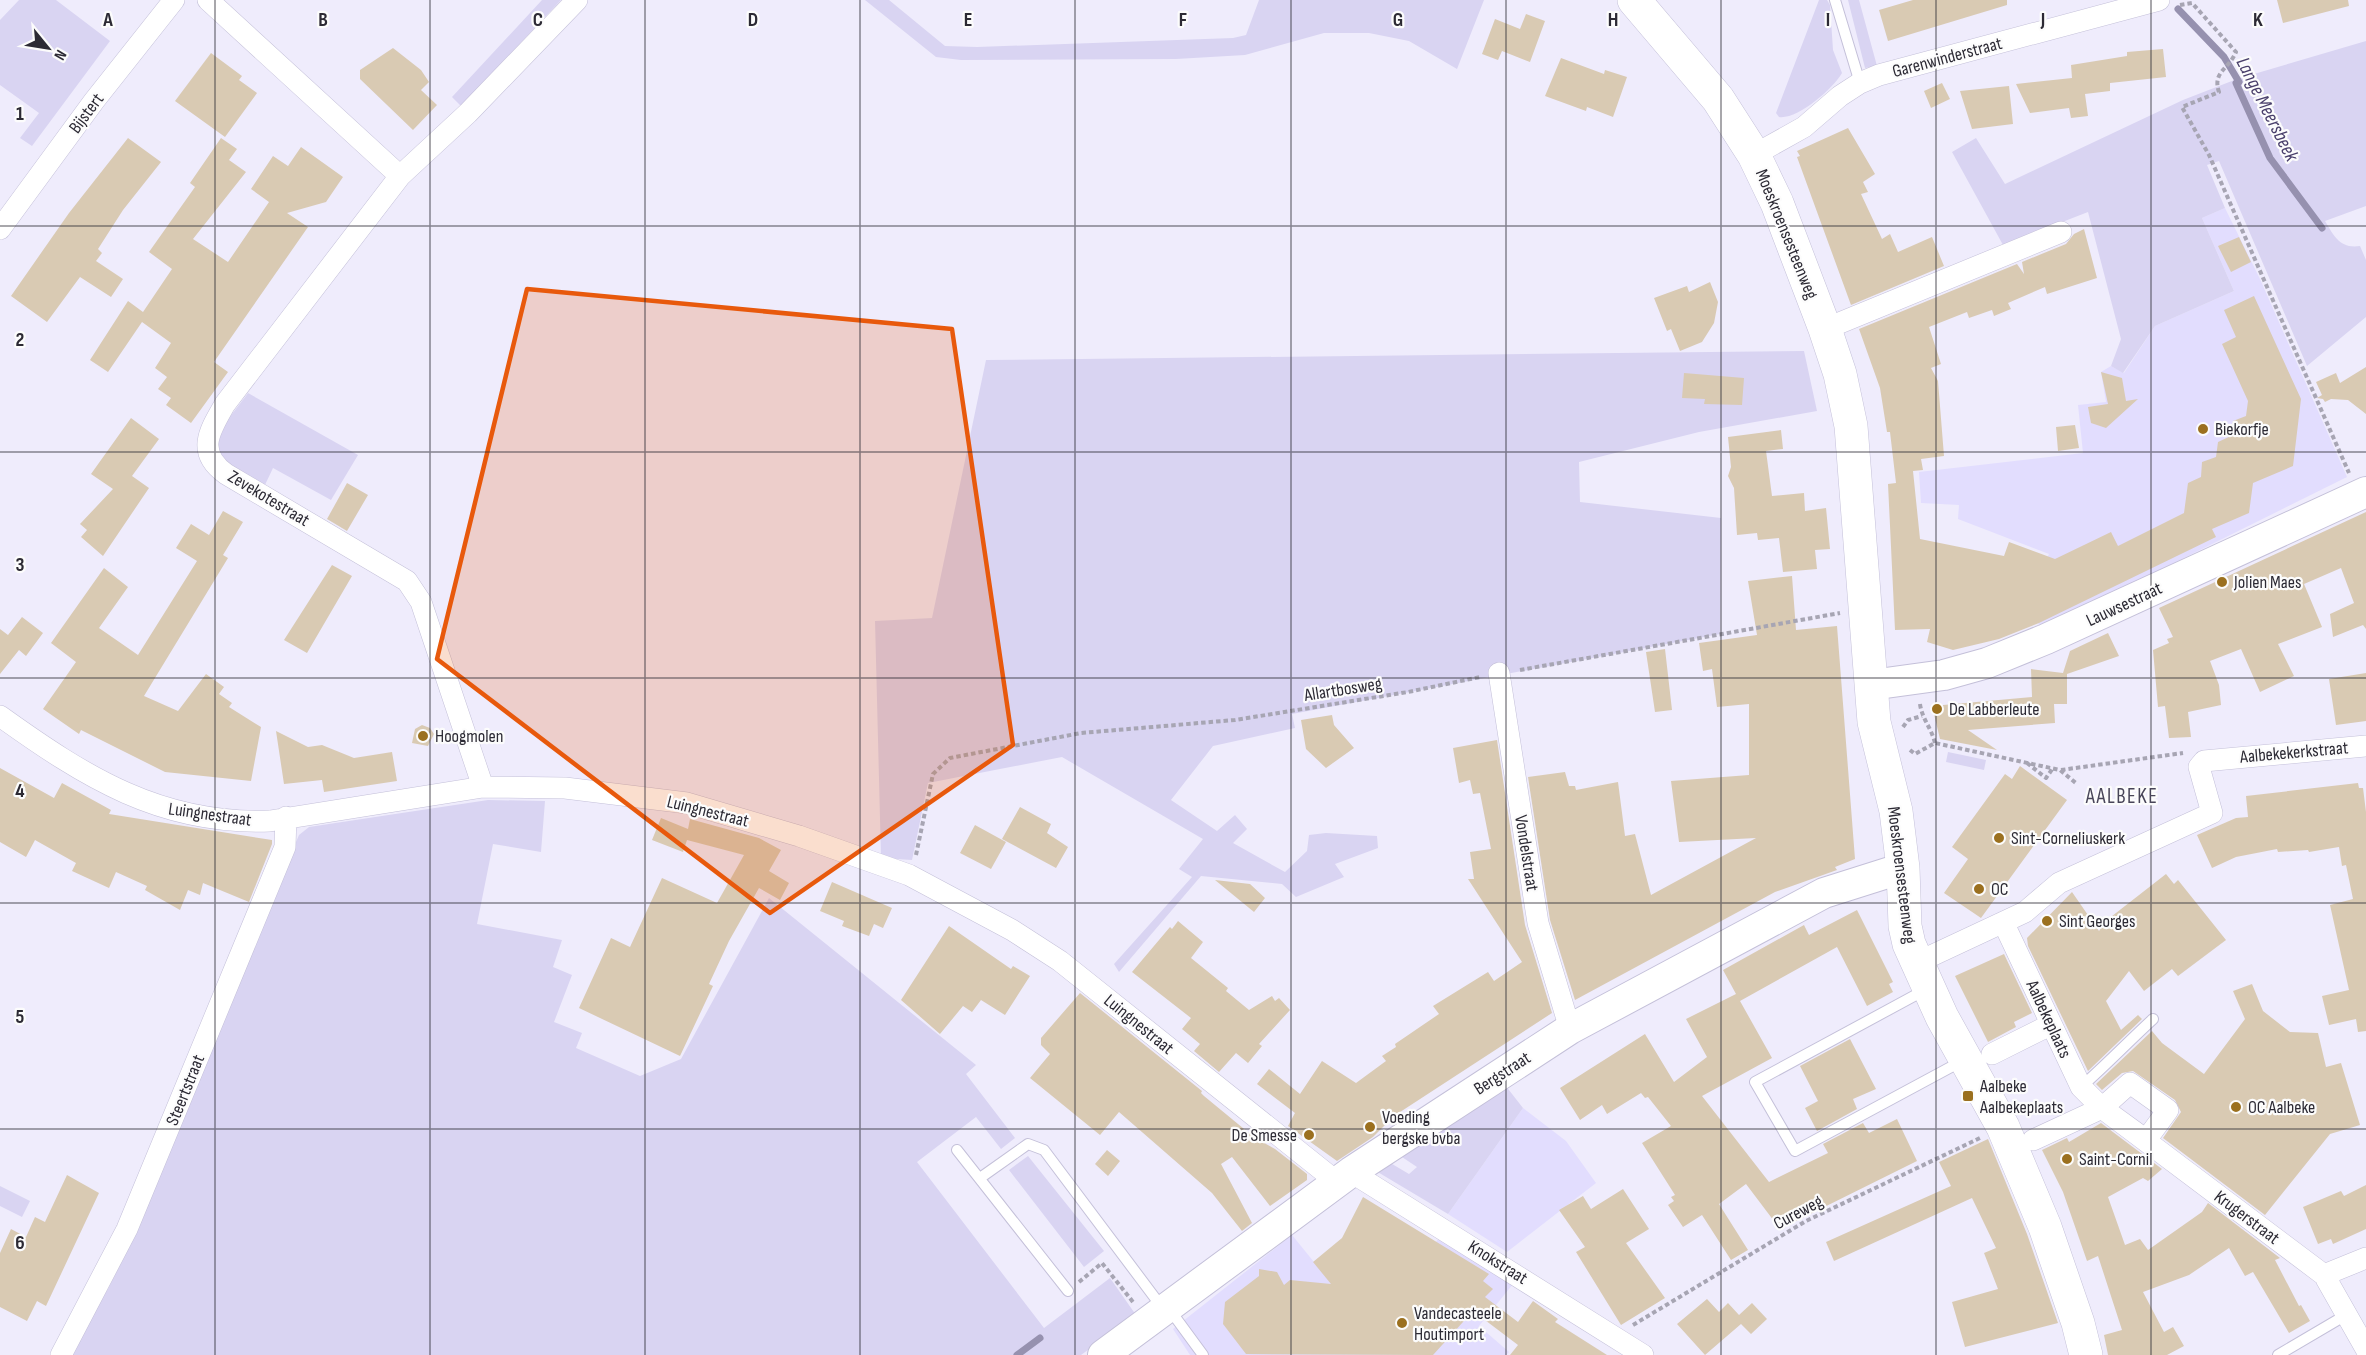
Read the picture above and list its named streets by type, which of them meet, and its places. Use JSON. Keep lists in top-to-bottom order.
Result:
{
  "streets": {
    "main road": ["Moeskroensesteenweg"],
    "street": [
      "Garenwinderstraat",
      "Bijstert",
      "Zevekotestraat",
      "Lauwsestraat",
      "Aalbekekerkstraat",
      "Luingnestraat",
      "Vondelstraat",
      "Aalbekeplaats",
      "Bergstraat",
      "Steertstraat",
      "Krugerstraat",
      "Knokstraat"
    ],
    "path": ["Allartbosweg", "Cureweg"]
  },
  "crossings": [
    ["Garenwinderstraat", "Moeskroensesteenweg"],
    ["Moeskroensesteenweg", "Lauwsestraat"],
    ["Moeskroensesteenweg", "Allartbosweg"],
    ["Moeskroensesteenweg", "Bergstraat"],
    ["Moeskroensesteenweg", "Cureweg"],
    ["Zevekotestraat", "Luingnestraat"],
    ["Allartbosweg", "Luingnestraat"],
    ["Allartbosweg", "Vondelstraat"],
    ["Luingnestraat", "Bergstraat"],
    ["Luingnestraat", "Steertstraat"],
    ["Luingnestraat", "Knokstraat"],
    ["Vondelstraat", "Bergstraat"],
    ["Aalbekeplaats", "Krugerstraat"],
    ["Bergstraat", "Knokstraat"],
    ["Cureweg", "Knokstraat"]
  ],
  "districts": ["AALBEKE"],
  "water": ["Lange Meersbeek"],
  "places": {
    "other": [
      "Biekorfje",
      "Jolien Maes",
      "De Labberleute",
      "Hoogmolen",
      "Sint-Corneliuskerk",
      "OC",
      "Sint Georges",
      "OC Aalbeke",
      "Voeding bergske bvba",
      "De Smesse",
      "Saint-Cornil",
      "Vandecasteele Houtimport"
    ],
    "transit": ["Aalbeke Aalbekeplaats"]
  },
  "north": "bottom right",
  "grid": {
    "columns": [
      "A",
      "B",
      "C",
      "D",
      "E",
      "F",
      "G",
      "H",
      "I",
      "J",
      "K"
    ],
    "rows": [
      "1",
      "2",
      "3",
      "4",
      "5",
      "6"
    ]
  }
}
